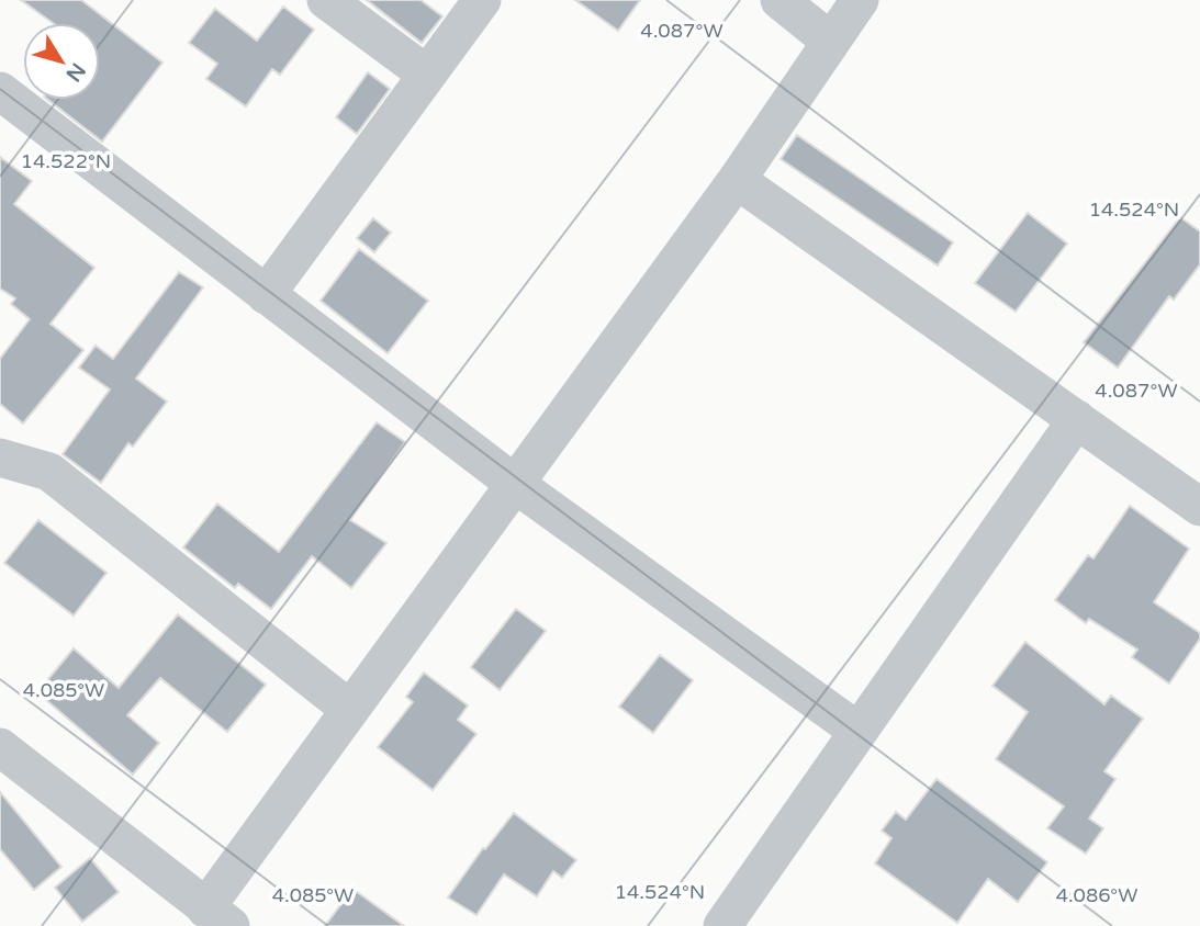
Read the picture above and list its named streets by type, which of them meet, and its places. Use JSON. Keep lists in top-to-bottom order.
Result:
{
  "north": "bottom right",
  "coordinates": [
    "4.087°W",
    "14.522°N",
    "14.524°N",
    "4.085°W",
    "4.086°W"
  ]
}
